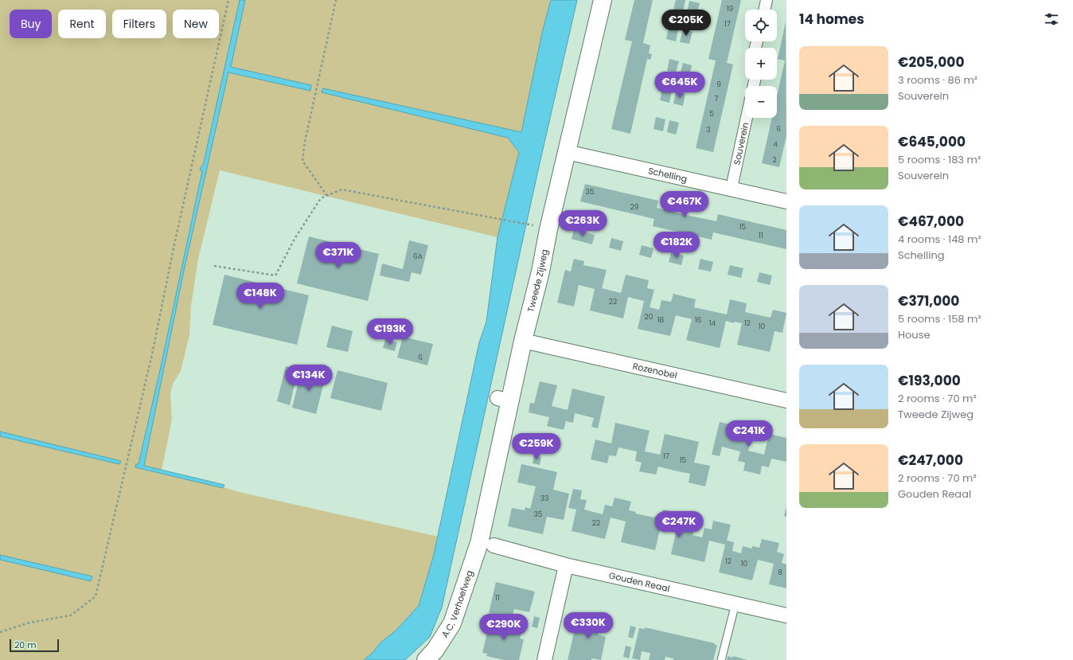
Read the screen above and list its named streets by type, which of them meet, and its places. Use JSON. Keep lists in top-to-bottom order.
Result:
{
  "streets": {
    "street": [
      "Souverein",
      "Schelling",
      "Tweede Zijweg",
      "Rozenobel",
      "Gouden Reaal",
      "A.C. Verhoefweg"
    ]
  },
  "crossings": [
    ["Souverein", "Schelling"],
    ["Schelling", "Tweede Zijweg"],
    ["Tweede Zijweg", "Rozenobel"],
    ["Tweede Zijweg", "Gouden Reaal"],
    ["Tweede Zijweg", "A.C. Verhoefweg"],
    ["Gouden Reaal", "A.C. Verhoefweg"]
  ],
  "house_numbers": [
    "19",
    "17",
    "9",
    "7",
    "5",
    "6",
    "3",
    "4",
    "2",
    "35",
    "29",
    "15",
    "11",
    "6A",
    "22",
    "20",
    "18",
    "16",
    "14",
    "12",
    "10",
    "6",
    "17",
    "15",
    "33",
    "35",
    "22",
    "12",
    "10",
    "8",
    "11"
  ],
  "scale_bar": "20 m",
  "page": {
    "heading": "14 homes",
    "map_buttons": ["+", "−"],
    "price": [
      "€205K",
      "€645K",
      "€467K",
      "€263K",
      "€182K",
      "€371K",
      "€148K",
      "€193K",
      "€134K",
      "€241K",
      "€259K",
      "€247K",
      "€330K",
      "€290K"
    ],
    "chip": [
      "Buy",
      "Rent",
      "Filters",
      "New"
    ],
    "list": [
      {
        "name": "€205,000",
        "note": "3 rooms · 86 m² · Souverein"
      },
      {
        "name": "€645,000",
        "note": "5 rooms · 183 m² · Souverein"
      },
      {
        "name": "€467,000",
        "note": "4 rooms · 148 m² · Schelling"
      },
      {
        "name": "€371,000",
        "note": "5 rooms · 158 m² · House"
      },
      {
        "name": "€193,000",
        "note": "2 rooms · 70 m² · Tweede Zijweg"
      },
      {
        "name": "€247,000",
        "note": "2 rooms · 70 m² · Gouden Reaal"
      }
    ],
    "scale": "20 m"
  }
}
